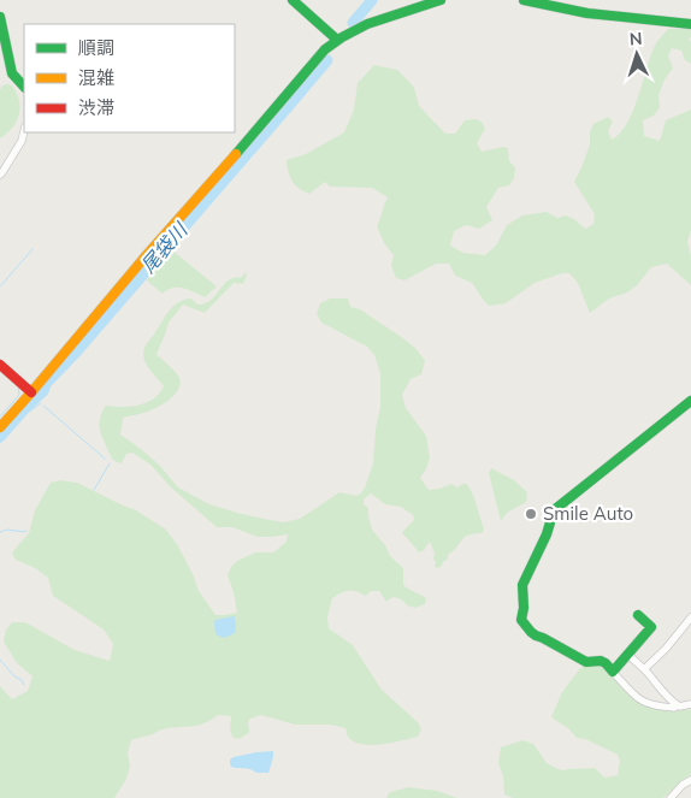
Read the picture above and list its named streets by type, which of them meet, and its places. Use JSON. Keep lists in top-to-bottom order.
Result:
{
  "water": ["尾袋川"],
  "places": ["Smile Auto"],
  "legend": ["順調", "混雑", "渋滞"],
  "north": "top"
}
